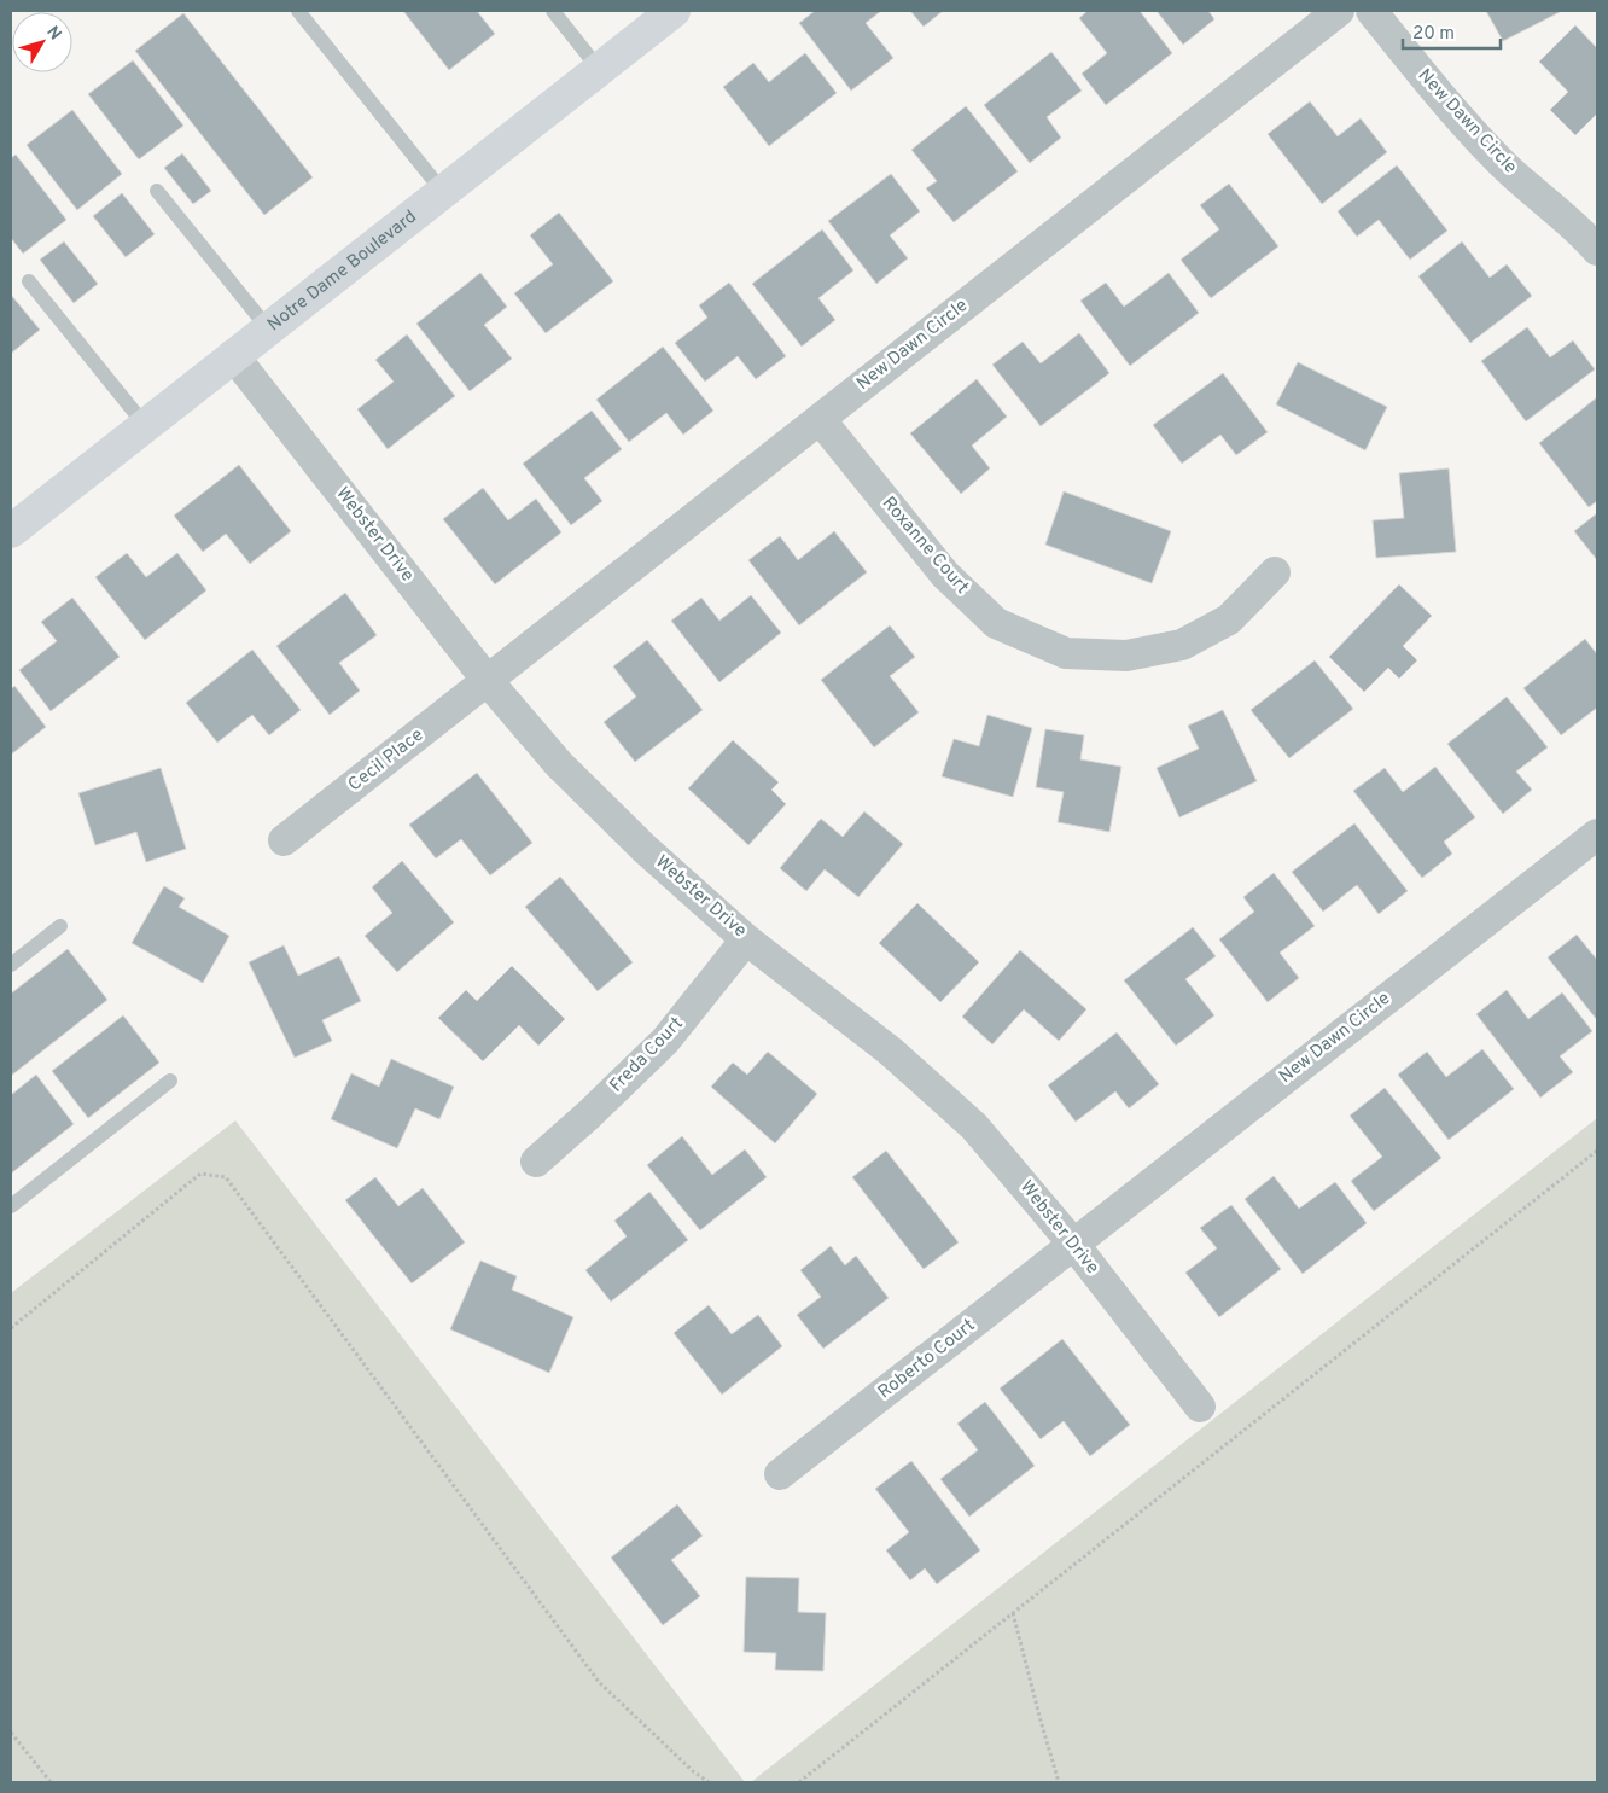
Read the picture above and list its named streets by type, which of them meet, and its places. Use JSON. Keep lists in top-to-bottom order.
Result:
{
  "streets": {
    "street": [
      "New Dawn Circle",
      "Notre Dame Boulevard",
      "Webster Drive",
      "Roxanne Court",
      "Cecil Place",
      "Freda Court",
      "Roberto Court"
    ]
  },
  "crossings": [
    ["New Dawn Circle", "Webster Drive"],
    ["New Dawn Circle", "Roxanne Court"],
    ["New Dawn Circle", "Cecil Place"],
    ["New Dawn Circle", "Roberto Court"],
    ["Notre Dame Boulevard", "Webster Drive"],
    ["Webster Drive", "Cecil Place"],
    ["Webster Drive", "Freda Court"],
    ["Webster Drive", "Roberto Court"]
  ],
  "scale_bar": "20 m",
  "north": "top right"
}
